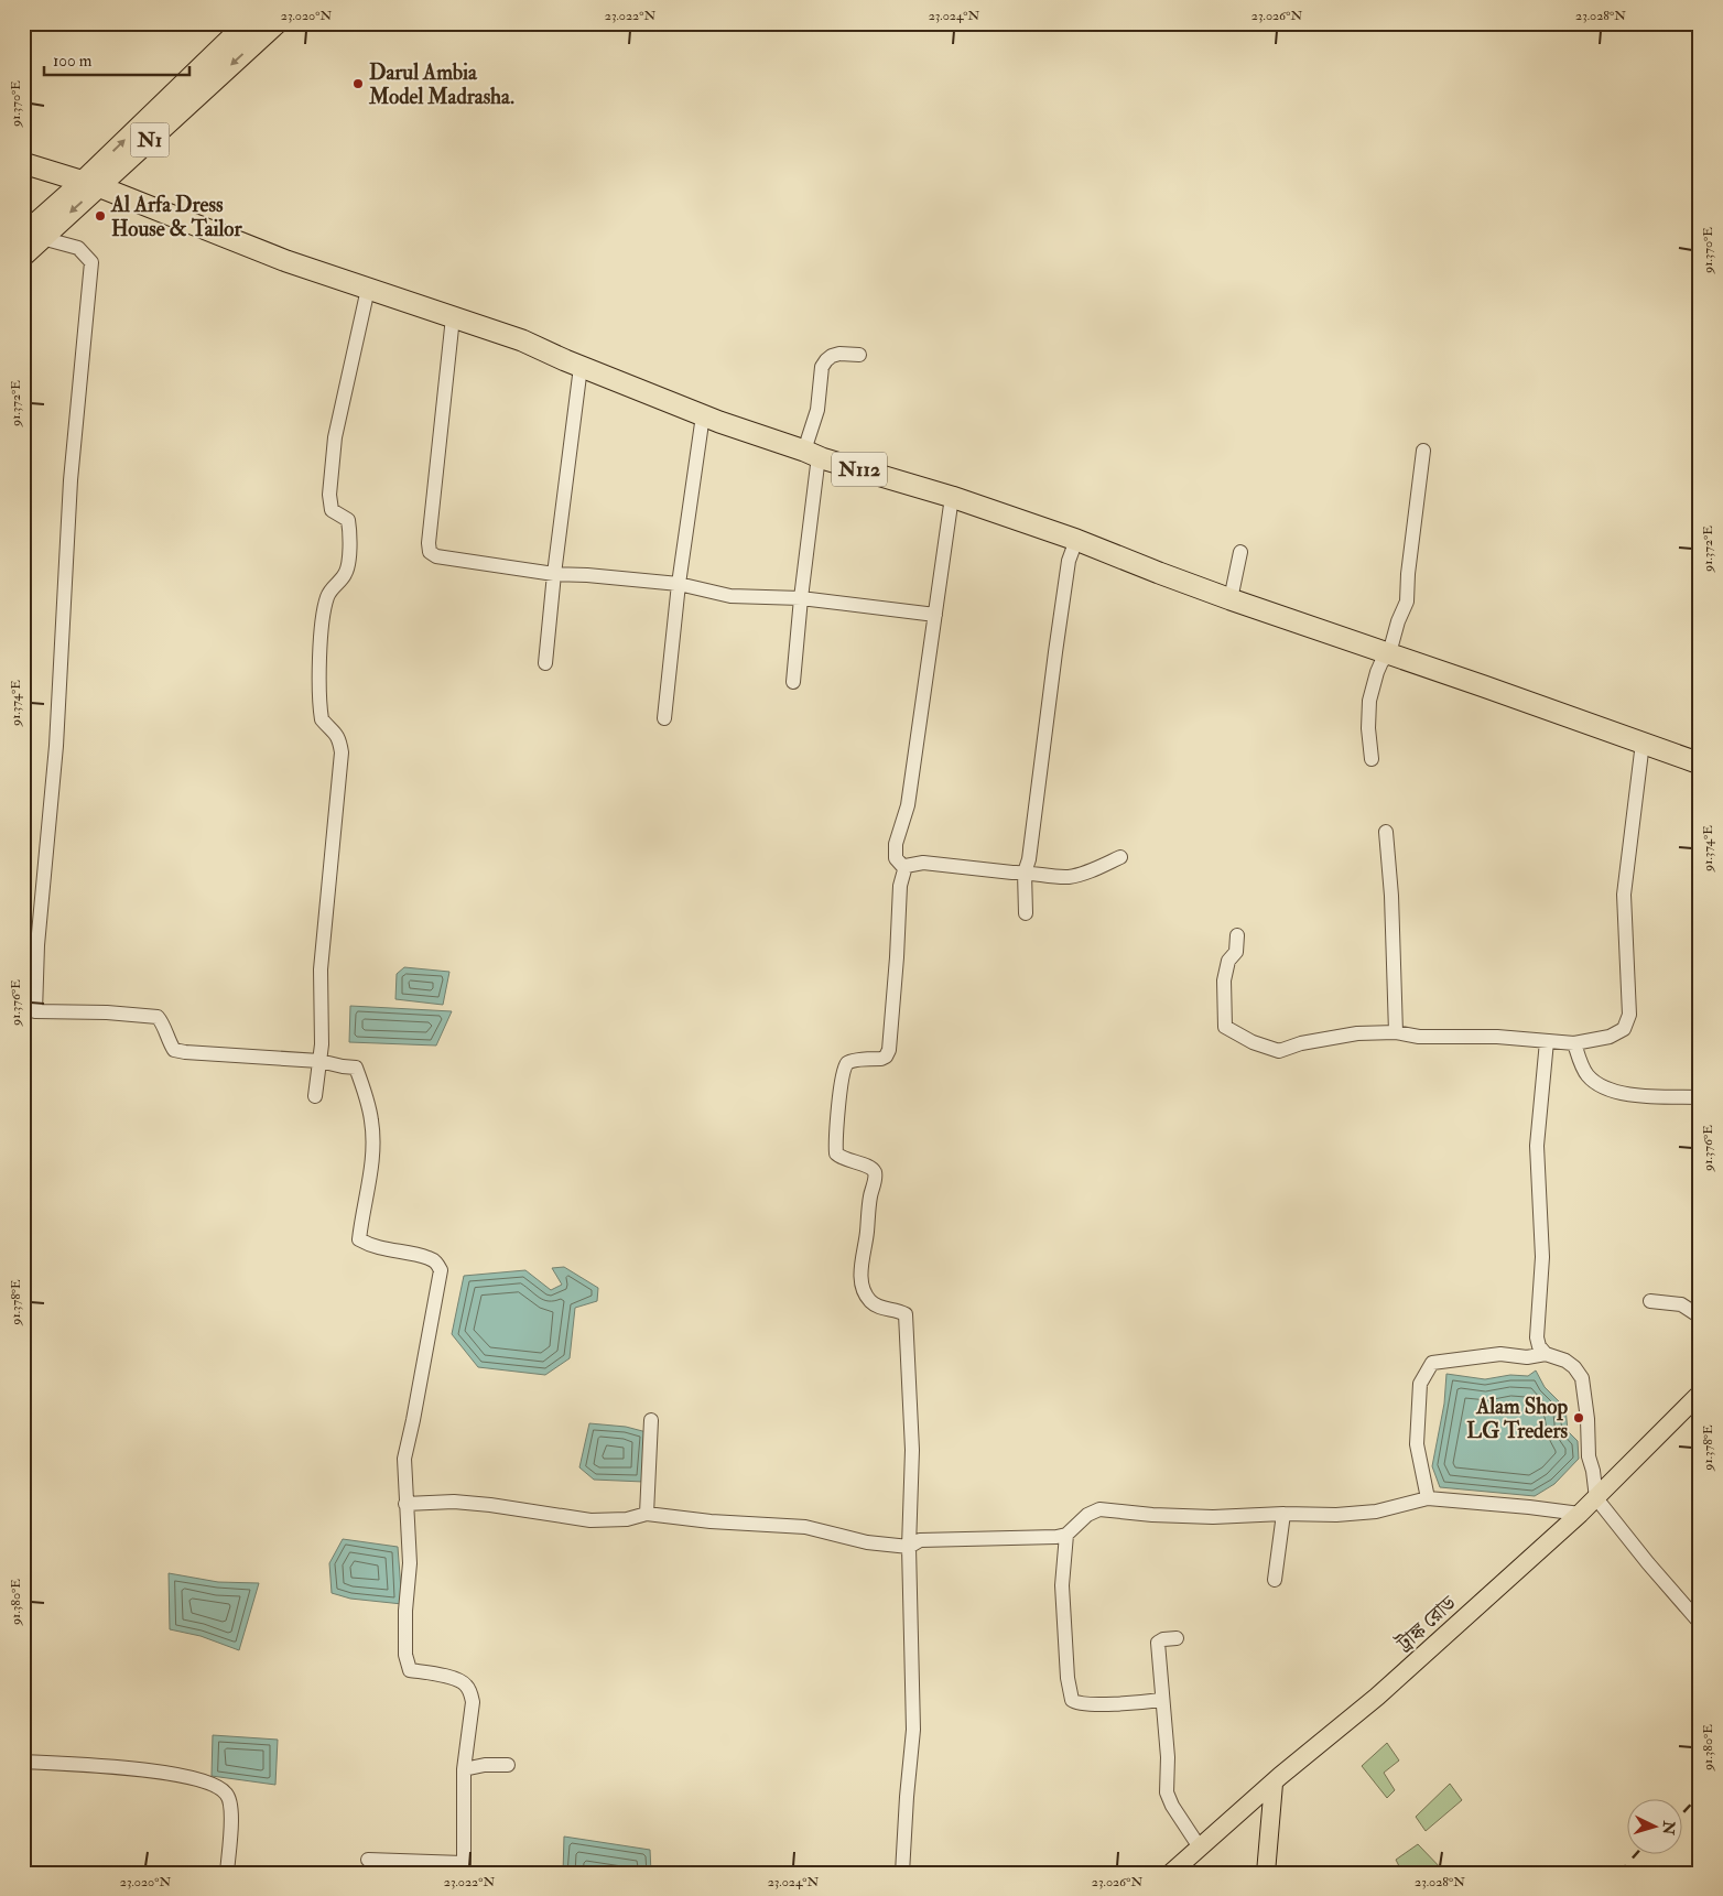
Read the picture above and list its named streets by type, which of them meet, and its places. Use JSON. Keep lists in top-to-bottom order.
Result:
{
  "streets": {
    "highway": ["N1", "N112"],
    "main road": ["ট্রাঙ্ক রোড"]
  },
  "crossings": [
    ["N1", "N112"]
  ],
  "places": ["Darul Ambia Model Madrasha.", "Al Arfa Dress House & Tailor", "Alam Shop LG Treders"],
  "scale_bar": "100 m",
  "north": "right",
  "coordinates": [
    "23.020°N",
    "23.022°N",
    "23.024°N",
    "23.026°N",
    "23.028°N",
    "91.370°E",
    "91.372°E",
    "91.374°E",
    "91.376°E",
    "91.378°E",
    "91.380°E"
  ]
}
